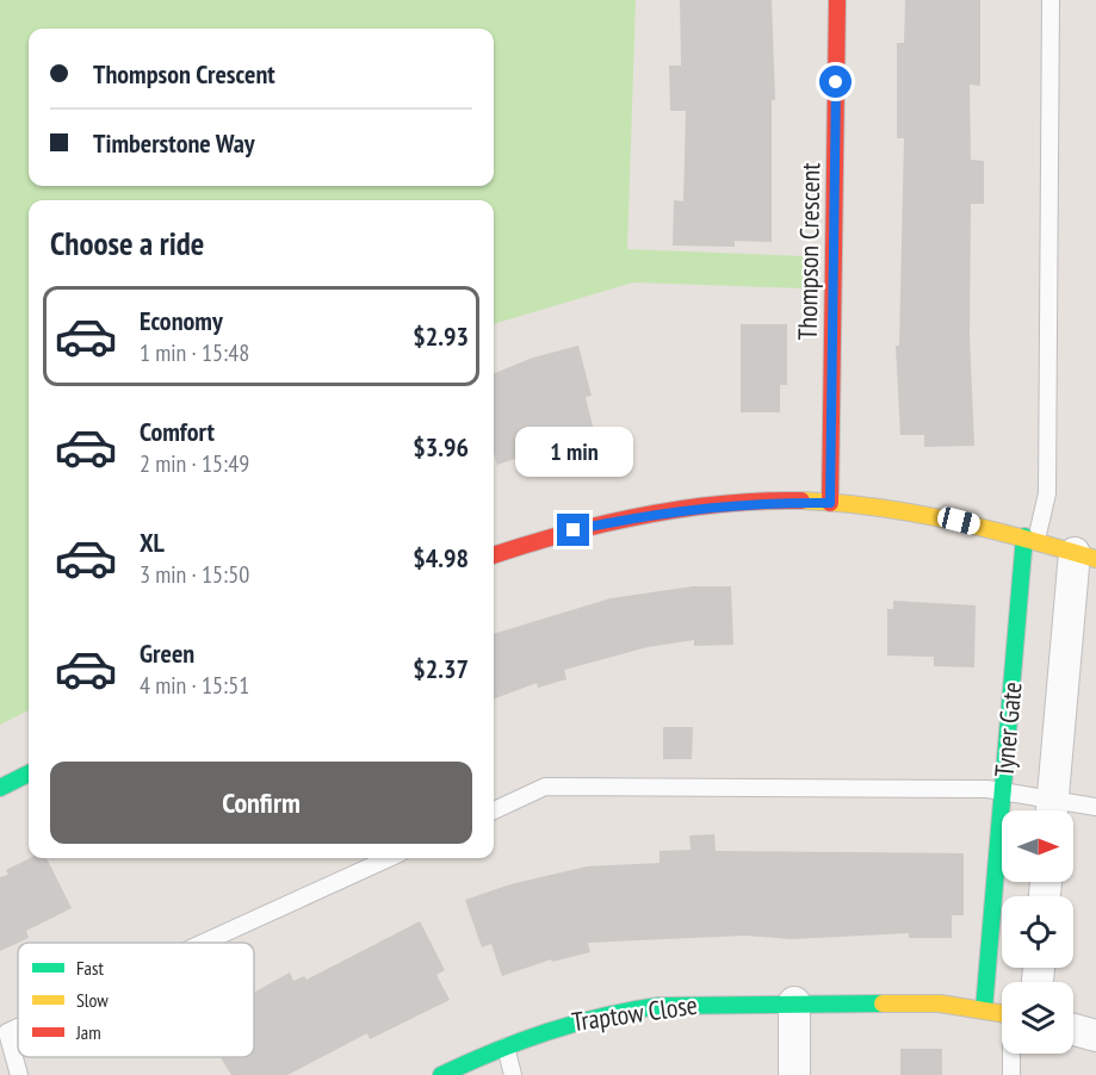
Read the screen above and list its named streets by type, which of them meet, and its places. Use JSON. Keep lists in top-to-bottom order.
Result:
{
  "streets": {
    "street": ["Thompson Crescent", "Tyner Gate", "Traptow Close"]
  },
  "crossings": [
    ["Tyner Gate", "Traptow Close"]
  ],
  "legend": ["Fast", "Slow", "Jam"],
  "north": "right",
  "page": {
    "banner": ["Thompson Crescent", "Timberstone Way"],
    "heading": "Choose a ride",
    "list": [
      {
        "name": "Economy",
        "note": "1 min · 15:48",
        "value": "$2.93"
      },
      {
        "name": "Comfort",
        "note": "2 min · 15:49",
        "value": "$3.96"
      },
      {
        "name": "XL",
        "note": "3 min · 15:50",
        "value": "$4.98"
      },
      {
        "name": "Green",
        "note": "4 min · 15:51",
        "value": "$2.37"
      }
    ],
    "bubble": "1 min",
    "buttons": "Confirm"
  }
}
